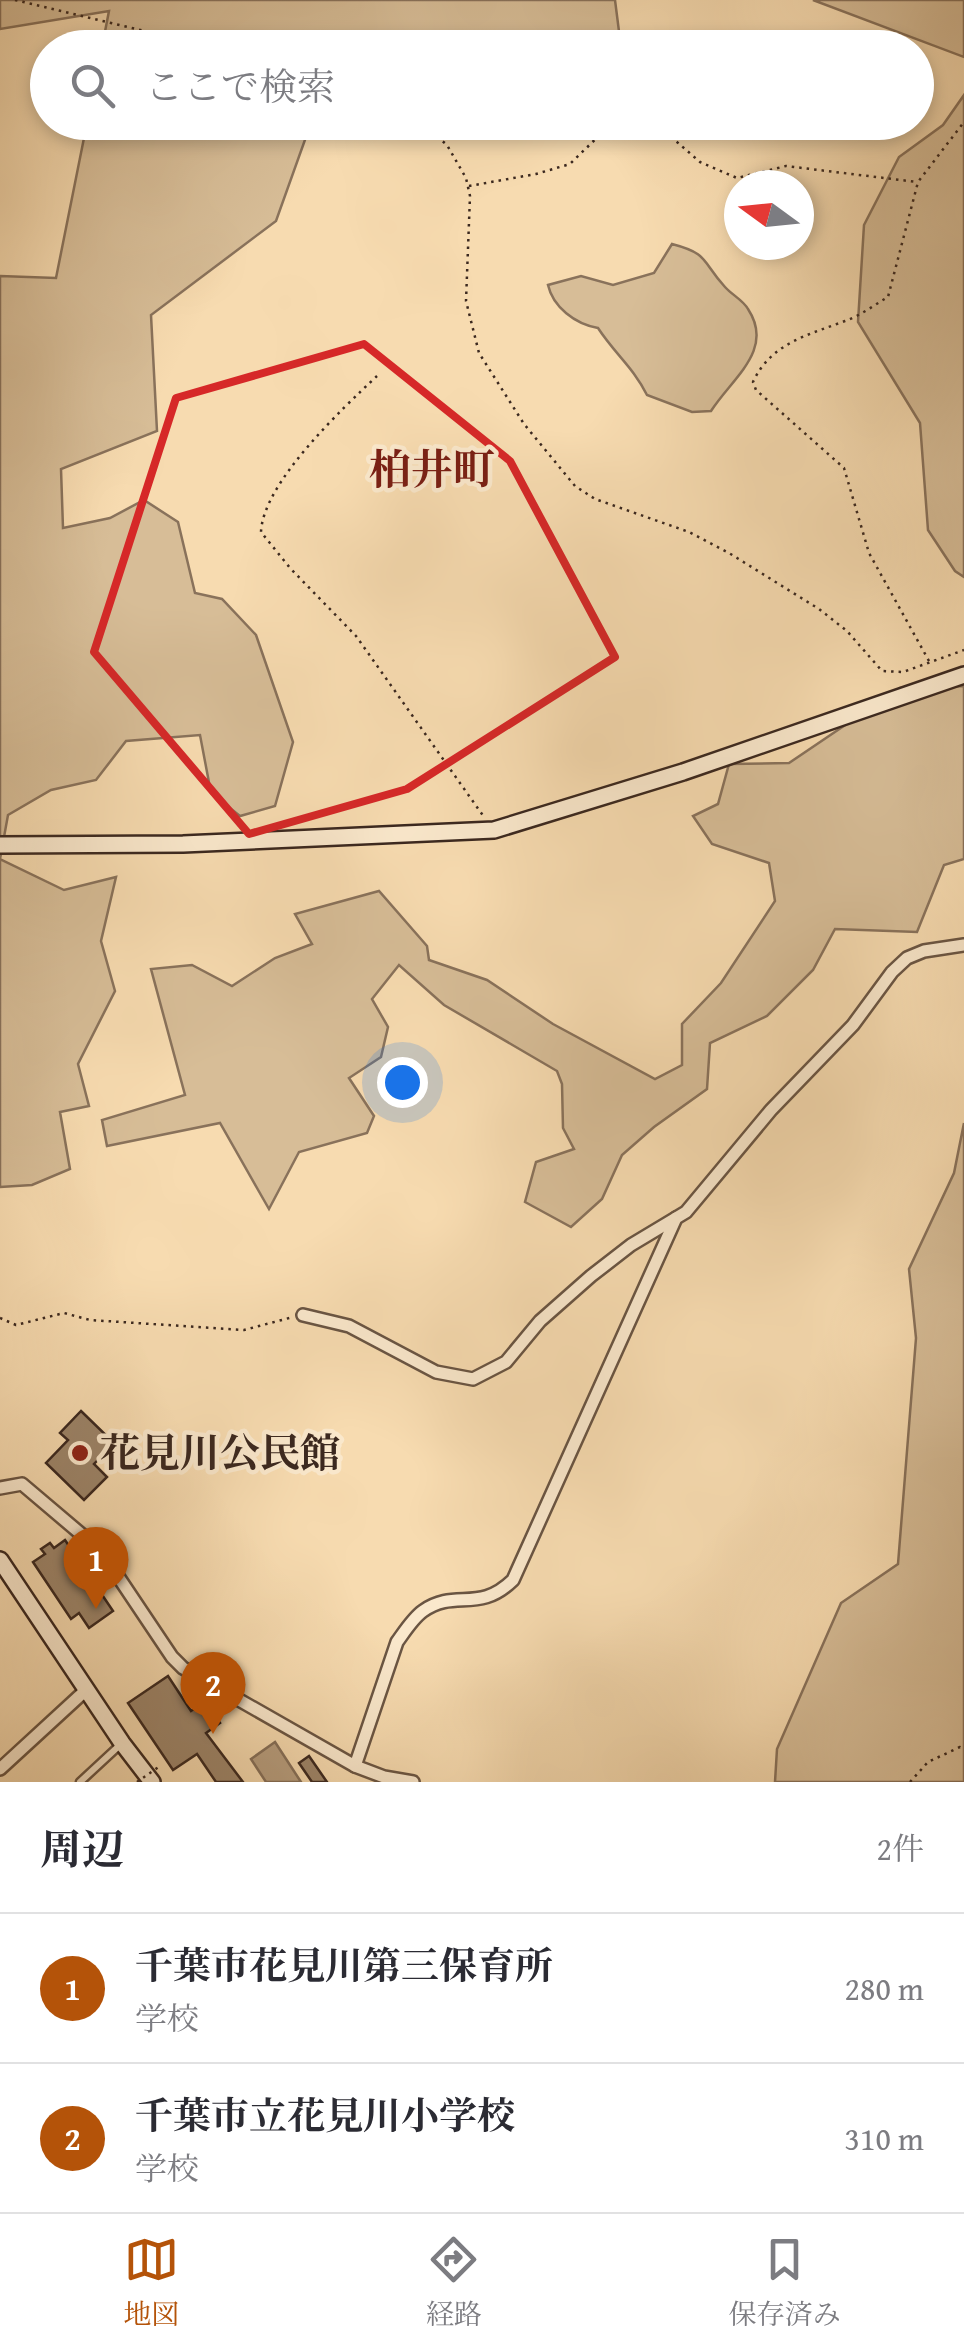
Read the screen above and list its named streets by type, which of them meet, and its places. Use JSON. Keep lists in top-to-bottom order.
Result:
{
  "districts": ["柏井町"],
  "places": ["花見川公民館"],
  "north": "left",
  "page": {
    "search": "ここで検索",
    "pins": ["1", "2"],
    "heading": ["周辺", "2件"],
    "list": [
      {
        "mark": "1",
        "name": "千葉市花見川第三保育所",
        "note": "学校",
        "value": "280 m"
      },
      {
        "mark": "2",
        "name": "千葉市立花見川小学校",
        "note": "学校",
        "value": "310 m"
      }
    ],
    "nav": ["地図", "経路", "保存済み"]
  }
}
